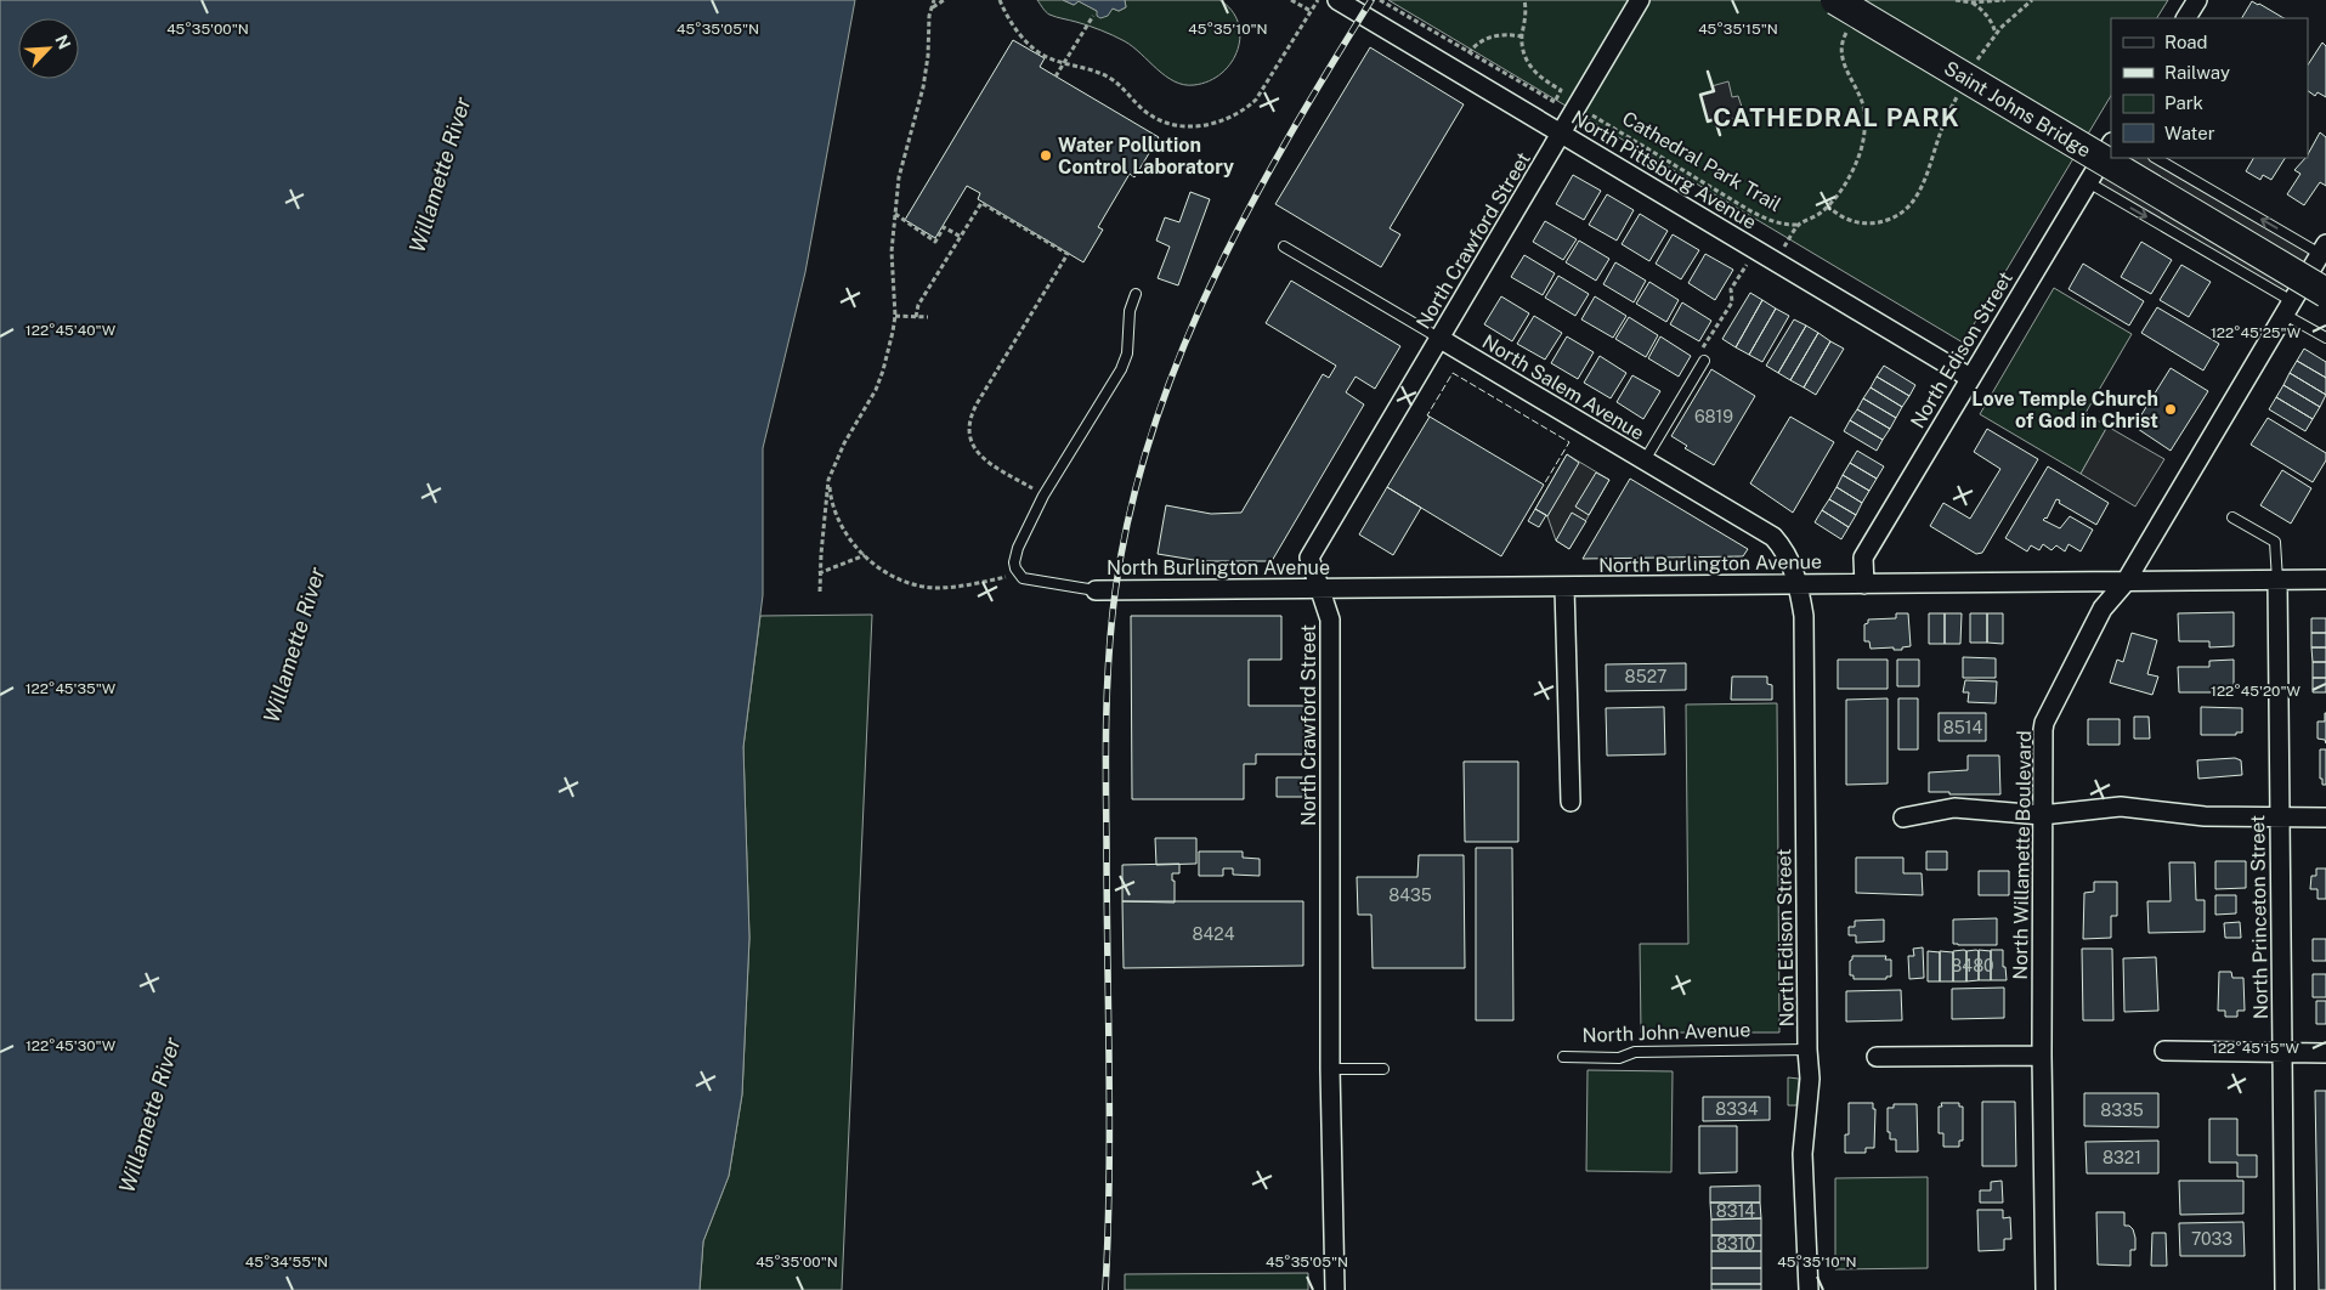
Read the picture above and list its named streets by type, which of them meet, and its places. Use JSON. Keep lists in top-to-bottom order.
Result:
{
  "streets": {
    "main road": ["Saint Johns Bridge"],
    "street": [
      "North Pittsburg Avenue",
      "North Crawford Street",
      "North Edison Street",
      "North Salem Avenue",
      "North Burlington Avenue",
      "North Willamette Boulevard",
      "North Princeton Street"
    ],
    "lane": ["North John Avenue"],
    "path": ["Cathedral Park Trail"]
  },
  "crossings": [
    ["Cathedral Park Trail", "North Pittsburg Avenue"],
    ["North Pittsburg Avenue", "North Crawford Street"],
    ["North Pittsburg Avenue", "North Edison Street"],
    ["North Crawford Street", "North Salem Avenue"],
    ["North Crawford Street", "North Burlington Avenue"],
    ["North Edison Street", "North Salem Avenue"],
    ["North Edison Street", "North Burlington Avenue"],
    ["North Edison Street", "North John Avenue"],
    ["North Salem Avenue", "North Burlington Avenue"],
    ["North Burlington Avenue", "North Willamette Boulevard"],
    ["North Burlington Avenue", "North Princeton Street"]
  ],
  "districts": ["CATHEDRAL PARK"],
  "water": ["Willamette River"],
  "places": ["Water Pollution Control Laboratory", "Love Temple Church of God in Christ"],
  "house_numbers": [
    "6819",
    "8527",
    "8514",
    "8435",
    "8424",
    "8480",
    "8334",
    "8335",
    "8321",
    "8314",
    "7033",
    "8310"
  ],
  "legend": [
    "Road",
    "Railway",
    "Park",
    "Water"
  ],
  "north": "top right",
  "coordinates": [
    "45°35'00\"N",
    "45°35'05\"N",
    "45°35'10\"N",
    "45°35'15\"N",
    "122°45'40\"W",
    "122°45'25\"W",
    "122°45'35\"W",
    "122°45'20\"W",
    "122°45'30\"W",
    "122°45'15\"W",
    "45°34'55\"N"
  ]
}
